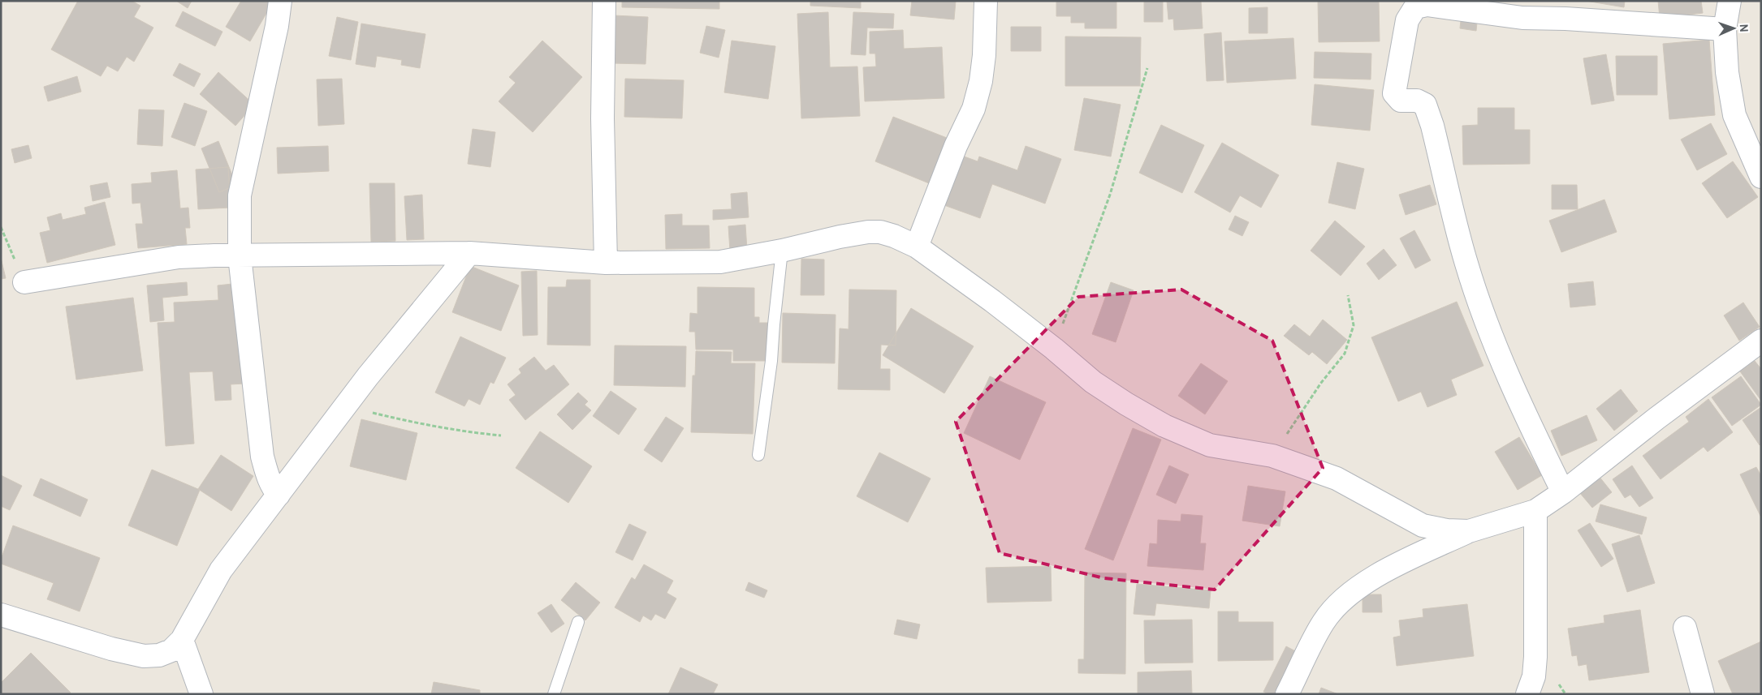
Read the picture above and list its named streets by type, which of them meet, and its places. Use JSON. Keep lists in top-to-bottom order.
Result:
{
  "north": "right"
}
